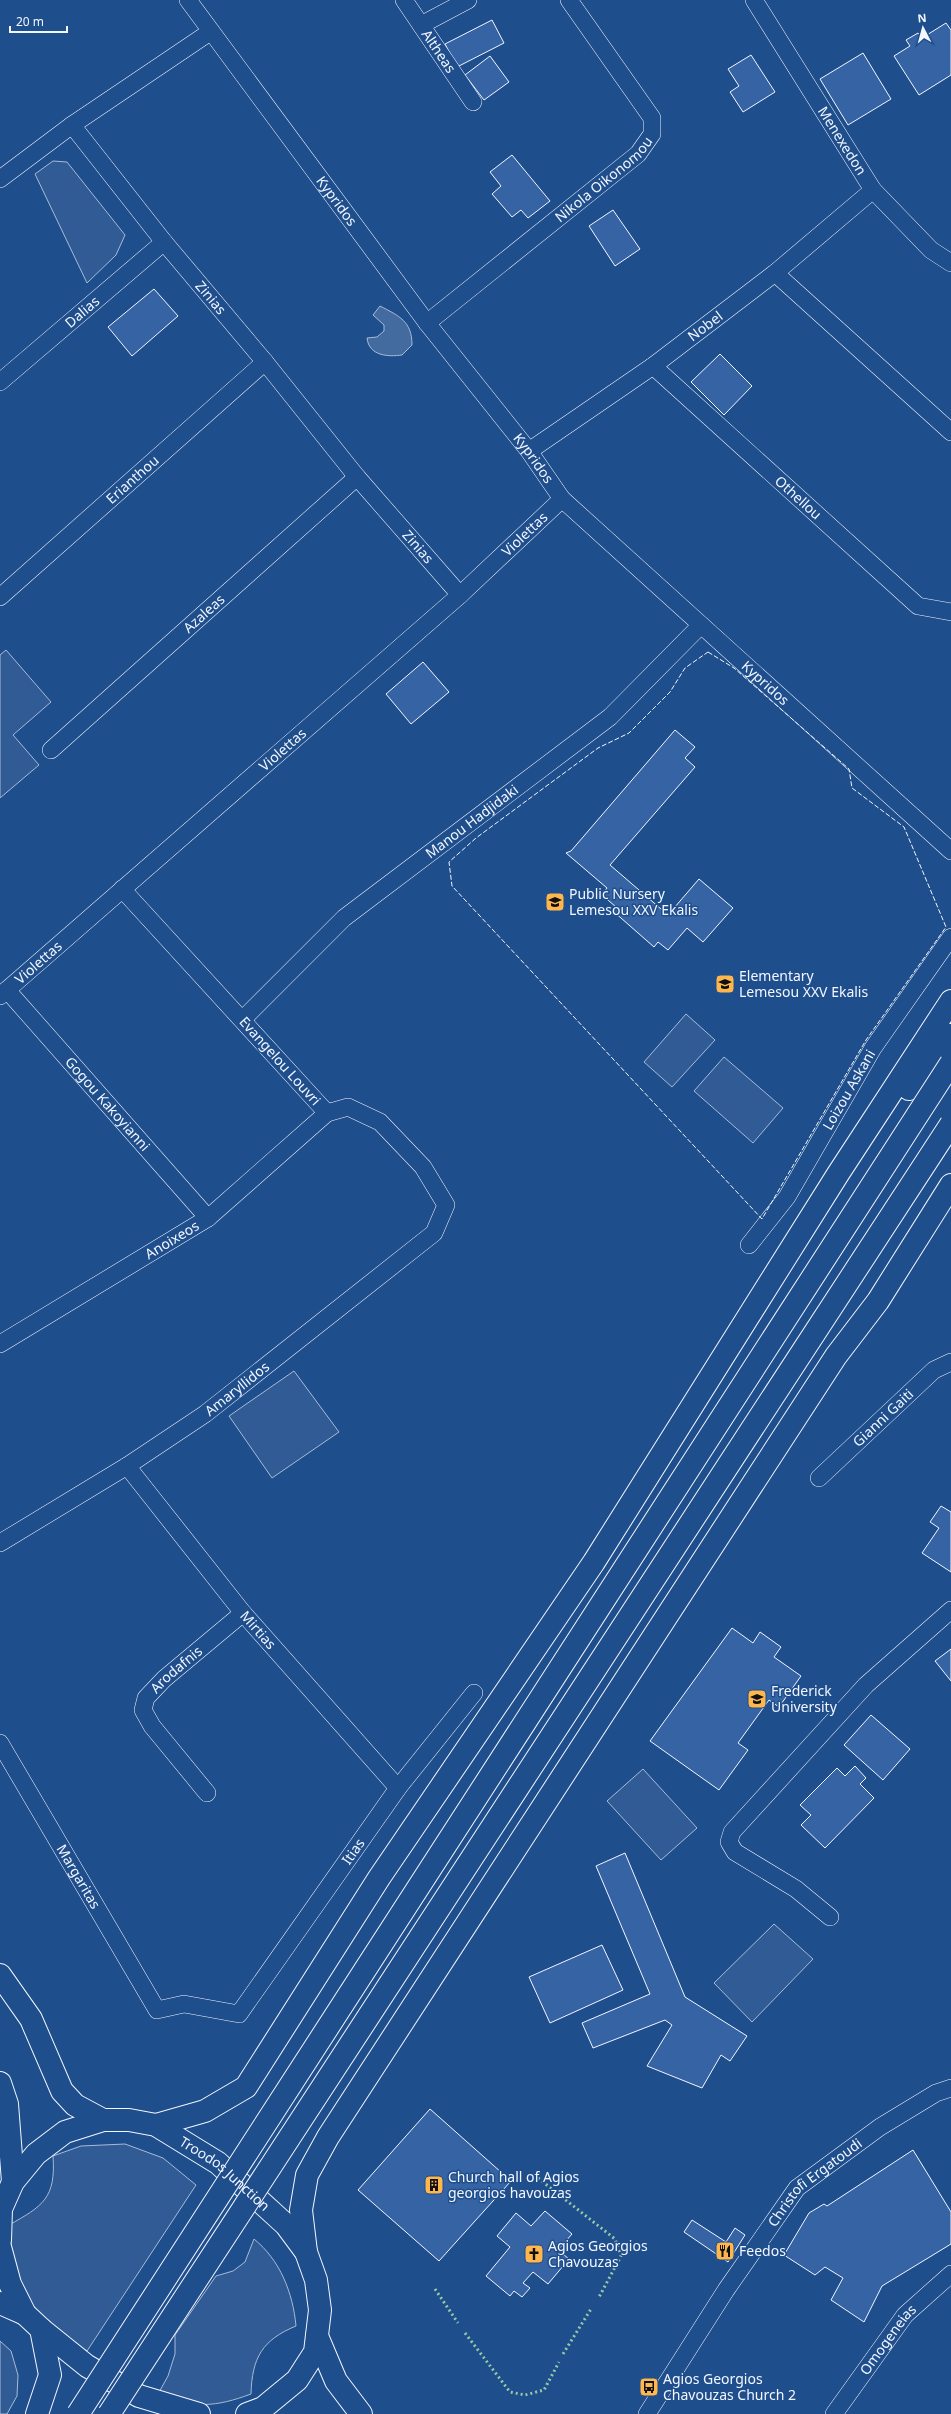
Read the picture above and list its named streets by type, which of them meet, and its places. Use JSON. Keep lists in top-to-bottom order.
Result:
{
  "streets": {
    "main road": ["Troodos Junction"],
    "street": [
      "Altheas",
      "Menexedon",
      "Nikola Oikonomou",
      "Kypridos",
      "Zinias",
      "Dalias",
      "Nobel",
      "Erianthou",
      "Othellou",
      "Violettas",
      "Azaleas",
      "Manou Hadjidaki",
      "Evangelou Louvri",
      "Loizou Askani",
      "Gogou Kakoyianni",
      "Anoixeos",
      "Amaryllidos",
      "Gianni Gaiti",
      "Mirtias",
      "Arodafnis",
      "Itias",
      "Margaritas",
      "Christofi Ergatoudi",
      "Omogeneias"
    ]
  },
  "crossings": [
    ["Menexedon", "Nobel"],
    ["Nikola Oikonomou", "Kypridos"],
    ["Kypridos", "Nobel"],
    ["Kypridos", "Violettas"],
    ["Kypridos", "Manou Hadjidaki"],
    ["Zinias", "Dalias"],
    ["Zinias", "Erianthou"],
    ["Zinias", "Violettas"],
    ["Zinias", "Azaleas"],
    ["Nobel", "Othellou"],
    ["Violettas", "Evangelou Louvri"],
    ["Violettas", "Gogou Kakoyianni"],
    ["Manou Hadjidaki", "Evangelou Louvri"],
    ["Evangelou Louvri", "Anoixeos"],
    ["Evangelou Louvri", "Amaryllidos"],
    ["Gogou Kakoyianni", "Anoixeos"],
    ["Amaryllidos", "Mirtias"],
    ["Mirtias", "Arodafnis"],
    ["Mirtias", "Itias"],
    ["Itias", "Margaritas"]
  ],
  "places": {
    "school or university": ["Public Nursery Lemesou XXV Ekalis", "Elementary Lemesou XXV Ekalis", "Frederick University"],
    "building": ["Church hall of Agios georgios havouzas"],
    "restaurant": ["Feedos"],
    "church": ["Agios Georgios Chavouzas"],
    "bus stop": ["Agios Georgios Chavouzas Church 2"]
  },
  "scale_bar": "20 m",
  "north": "top"
}
